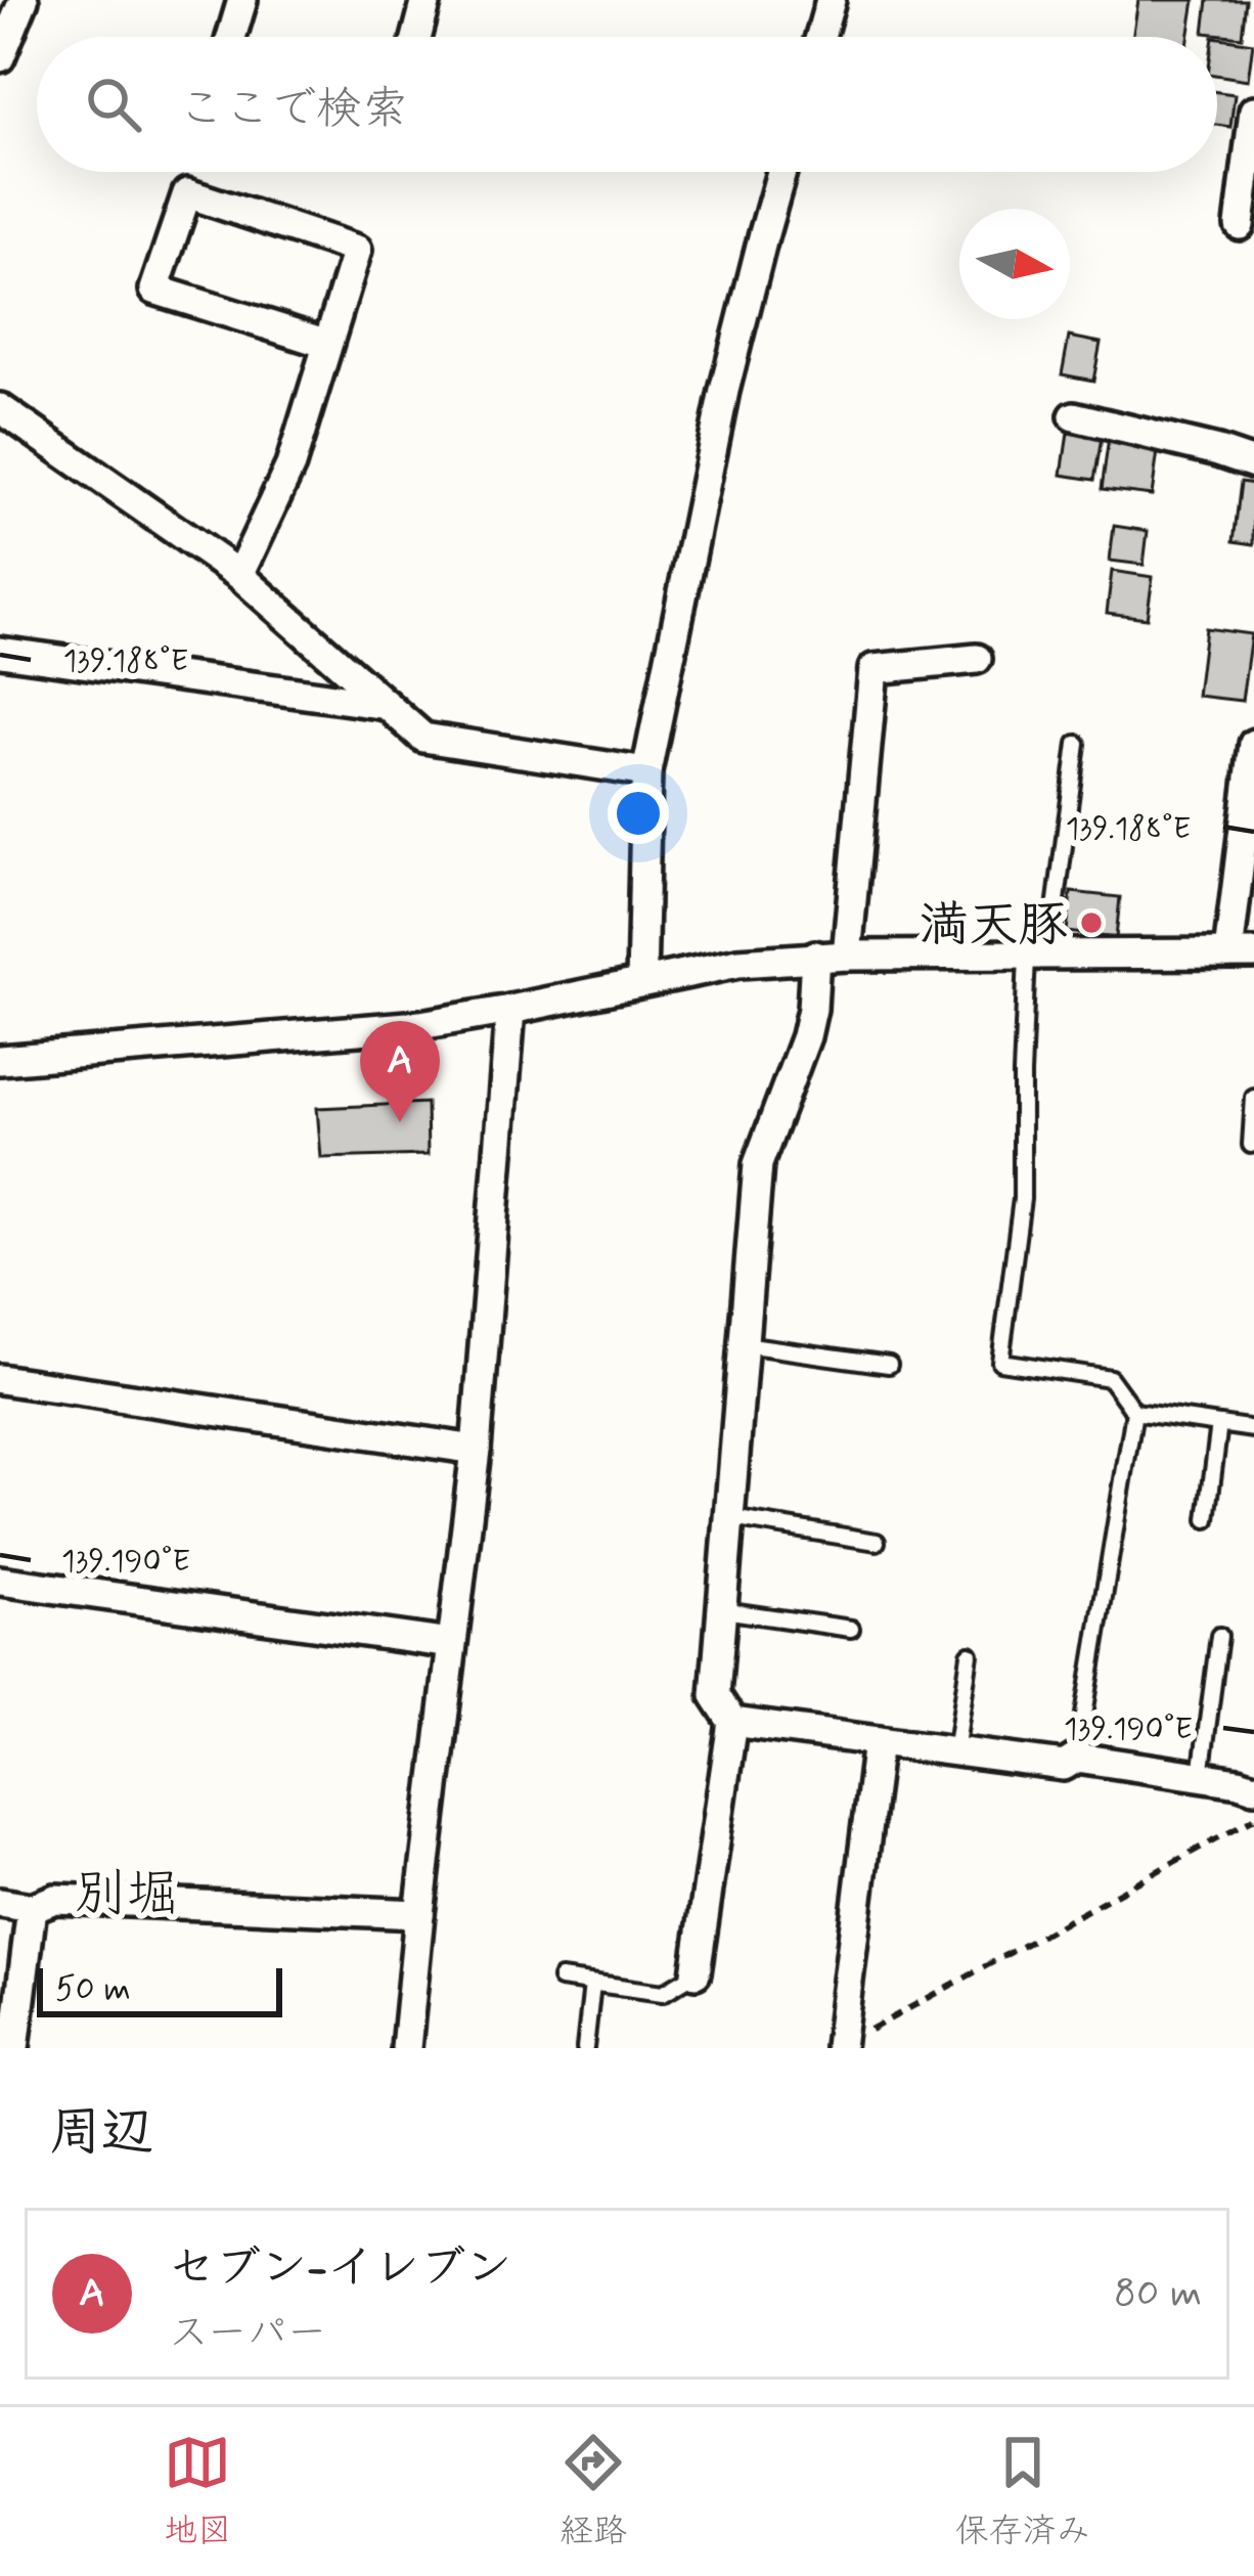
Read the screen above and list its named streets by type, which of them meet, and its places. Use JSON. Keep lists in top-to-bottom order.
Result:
{
  "districts": ["別堀"],
  "places": ["満天豚"],
  "scale_bar": "50 m",
  "north": "right",
  "page": {
    "search": "ここで検索",
    "pins": "A",
    "scale": "50 m",
    "heading": "周辺",
    "list": [
      {
        "mark": "A",
        "name": "セブン-イレブン",
        "note": "スーパー",
        "value": "80 m"
      }
    ],
    "nav": ["地図", "経路", "保存済み"]
  },
  "coordinates": ["139.188°E", "139.190°E"]
}
